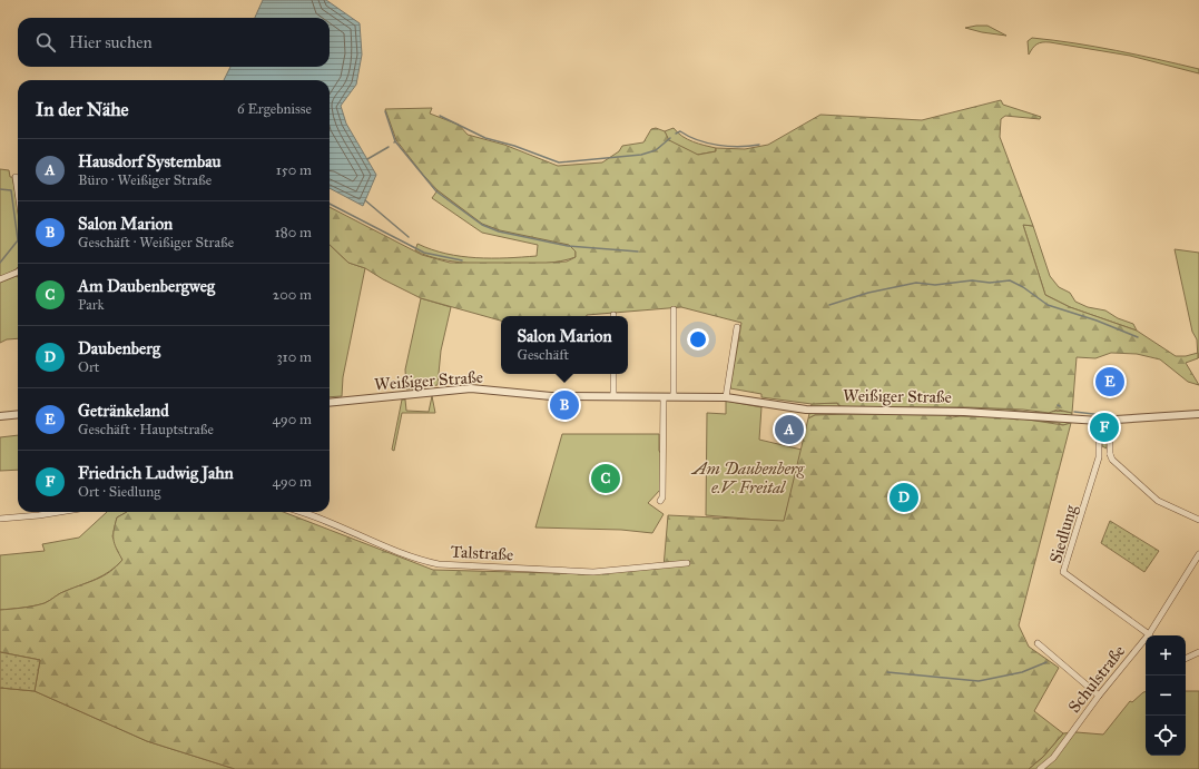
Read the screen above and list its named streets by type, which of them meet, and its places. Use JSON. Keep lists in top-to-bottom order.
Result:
{
  "streets": {
    "street": [
      "Weißiger Straße",
      "Siedlung",
      "Talstraße",
      "Schulstraße"
    ]
  },
  "crossings": [
    ["Weißiger Straße", "Siedlung"]
  ],
  "parks": ["Am Daubenberg e.V. Freital"],
  "page": {
    "search": "Hier suchen",
    "heading": ["In der Nähe", "6 Ergebnisse"],
    "list": [
      {
        "mark": "A",
        "name": "Hausdorf Systembau",
        "note": "Büro · Weißiger Straße",
        "value": "150 m"
      },
      {
        "mark": "B",
        "name": "Salon Marion",
        "note": "Geschäft · Weißiger Straße",
        "value": "180 m"
      },
      {
        "mark": "C",
        "name": "Am Daubenbergweg",
        "note": "Park",
        "value": "200 m"
      },
      {
        "mark": "D",
        "name": "Daubenberg",
        "note": "Ort",
        "value": "310 m"
      },
      {
        "mark": "E",
        "name": "Getränkeland",
        "note": "Geschäft · Hauptstraße",
        "value": "490 m"
      },
      {
        "mark": "F",
        "name": "Friedrich Ludwig Jahn",
        "note": "Ort · Siedlung",
        "value": "490 m"
      }
    ],
    "popup": ["Salon Marion", "Geschäft"],
    "pins": [
      "E",
      "B",
      "F",
      "A",
      "C",
      "D"
    ],
    "map_buttons": ["+", "−"]
  }
}
